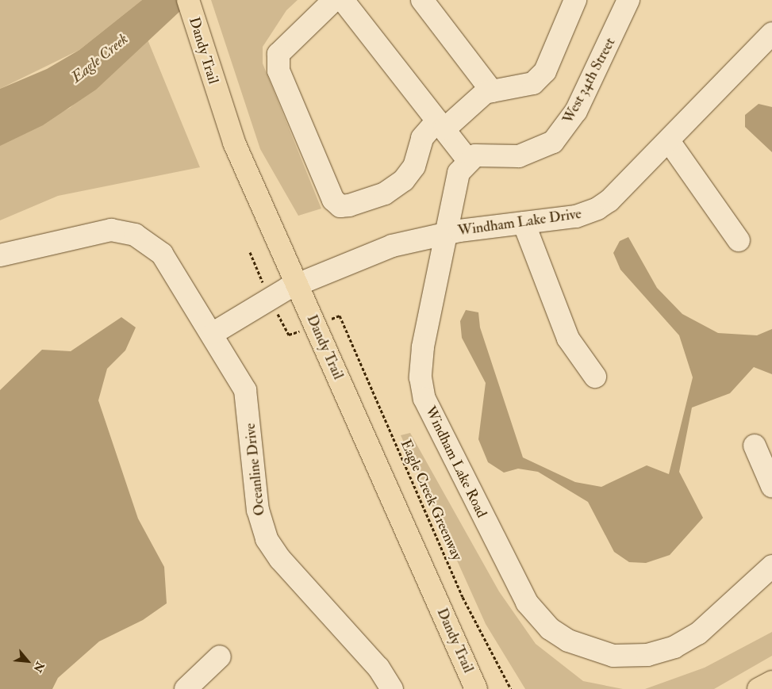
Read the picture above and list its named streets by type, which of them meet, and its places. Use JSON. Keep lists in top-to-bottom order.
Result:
{
  "streets": {
    "main road": ["Dandy Trail"],
    "street": [
      "West 34th Street",
      "Windham Lake Drive",
      "Windham Lake Road",
      "Oceanline Drive"
    ],
    "path": ["Eagle Creek Greenway"]
  },
  "crossings": [
    ["Dandy Trail", "Windham Lake Drive"],
    ["West 34th Street", "Windham Lake Road"],
    ["Windham Lake Drive", "Windham Lake Road"]
  ],
  "water": ["Eagle Creek"],
  "north": "bottom right"
}
